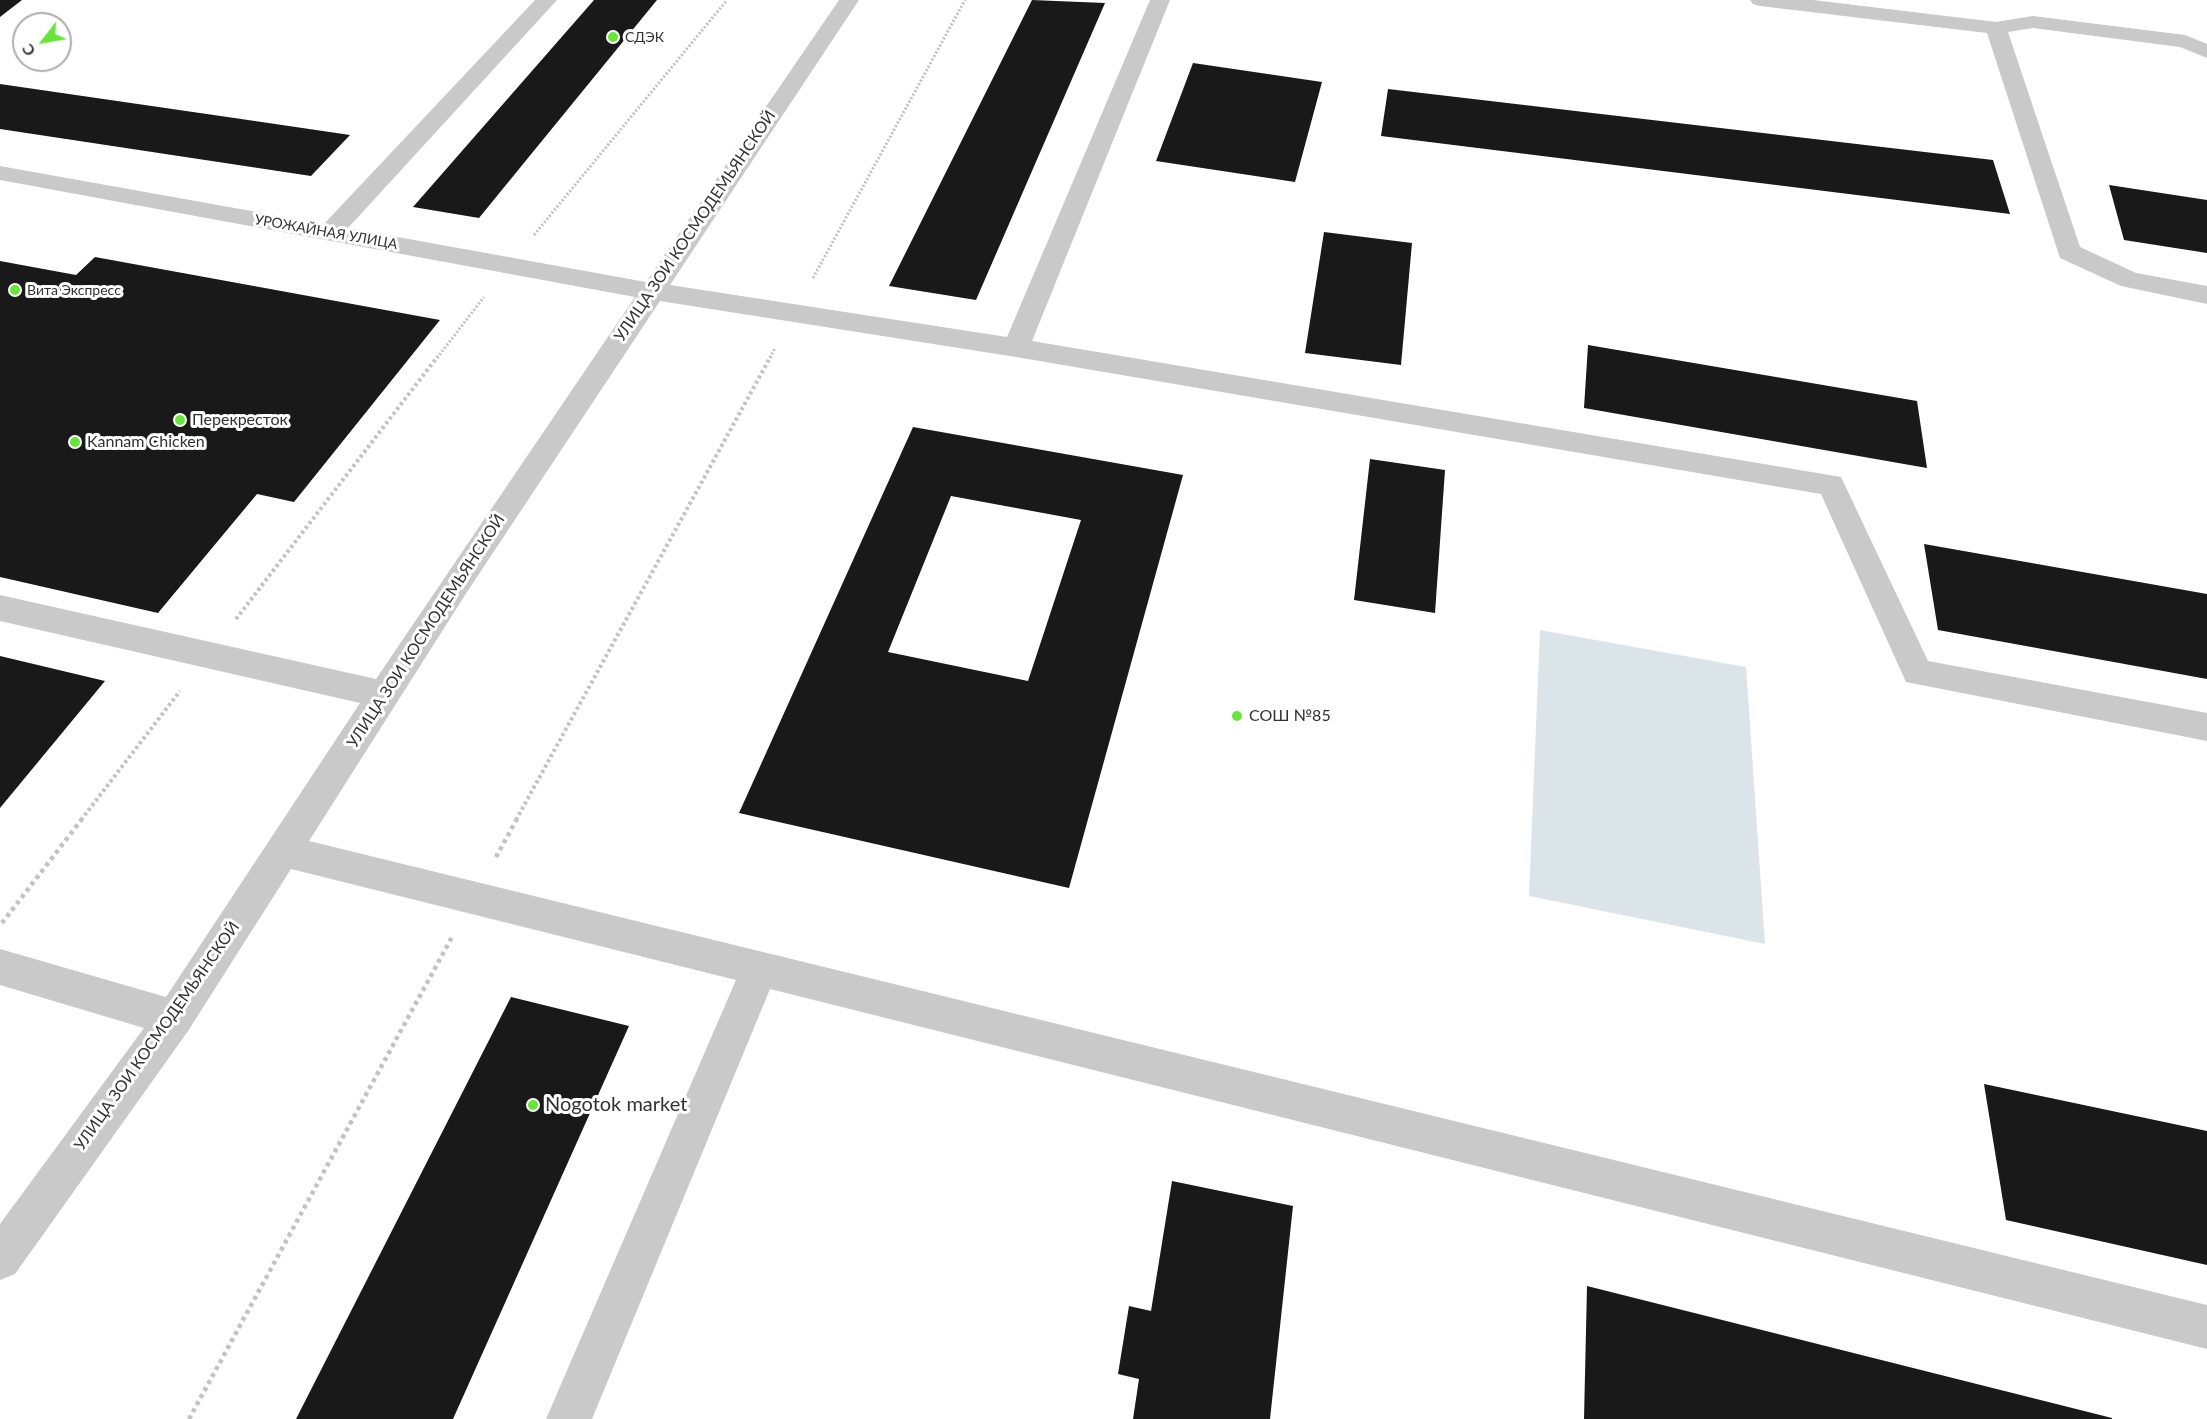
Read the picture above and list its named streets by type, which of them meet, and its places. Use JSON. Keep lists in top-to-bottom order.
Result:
{
  "streets": {
    "street": ["УЛИЦА ЗОИ КОСМОДЕМЬЯНСКОЙ", "УРОЖАЙНАЯ УЛИЦА"]
  },
  "crossings": [
    ["УЛИЦА ЗОИ КОСМОДЕМЬЯНСКОЙ", "УРОЖАЙНАЯ УЛИЦА"]
  ],
  "places": [
    "СДЭК",
    "Вита Экспресс",
    "Перекресток",
    "Kannam Chicken",
    "СОШ №85",
    "Nogotok market"
  ],
  "north": "bottom left"
}
